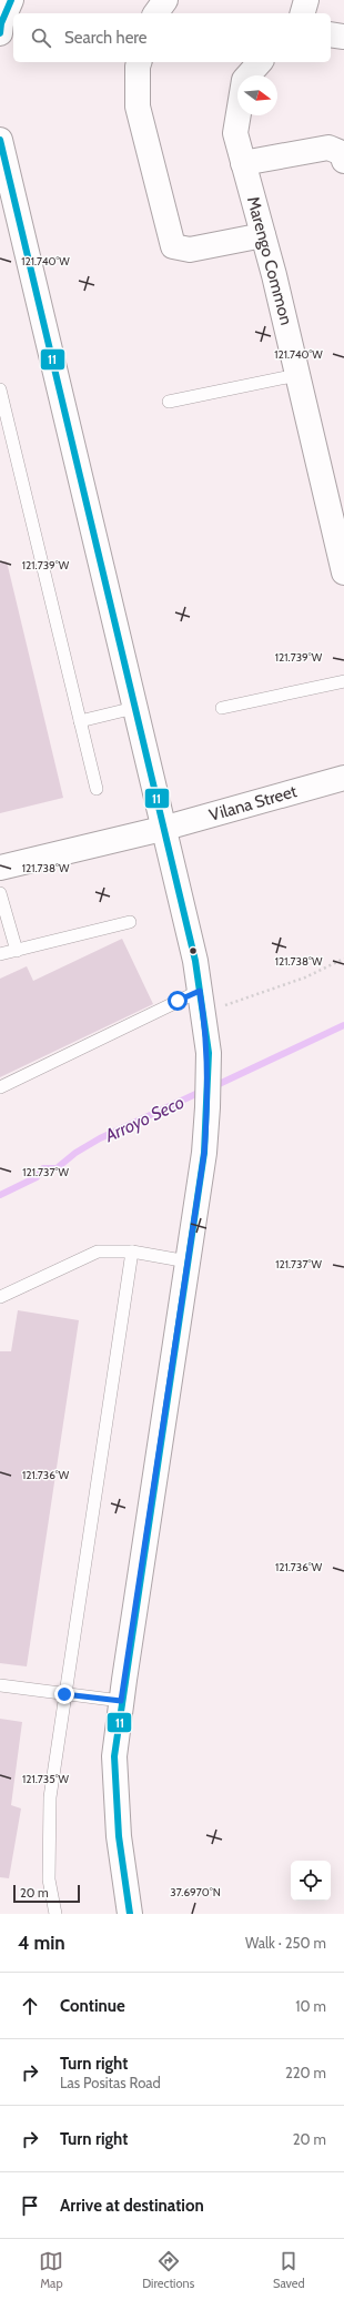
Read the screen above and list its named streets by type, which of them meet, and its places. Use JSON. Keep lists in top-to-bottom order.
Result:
{
  "streets": {
    "main road": ["Marengo Common", "Vilana Street"]
  },
  "water": ["Arroyo Seco"],
  "lines": ["transit line 11"],
  "scale_bar": "20 m",
  "north": "right",
  "page": {
    "search": "Search here",
    "scale": "20 m",
    "heading": ["4 min", "Walk · 250 m"],
    "list": [
      ["Continue", "10 m"],
      ["Turn right", "Las Positas Road", "220 m"],
      ["Turn right", "20 m"],
      "Arrive at destination"
    ],
    "nav": ["Map", "Directions", "Saved"]
  },
  "coordinates": [
    "121.740°W",
    "121.739°W",
    "121.738°W",
    "121.737°W",
    "121.736°W",
    "121.735°W",
    "37.6970°N"
  ]
}
